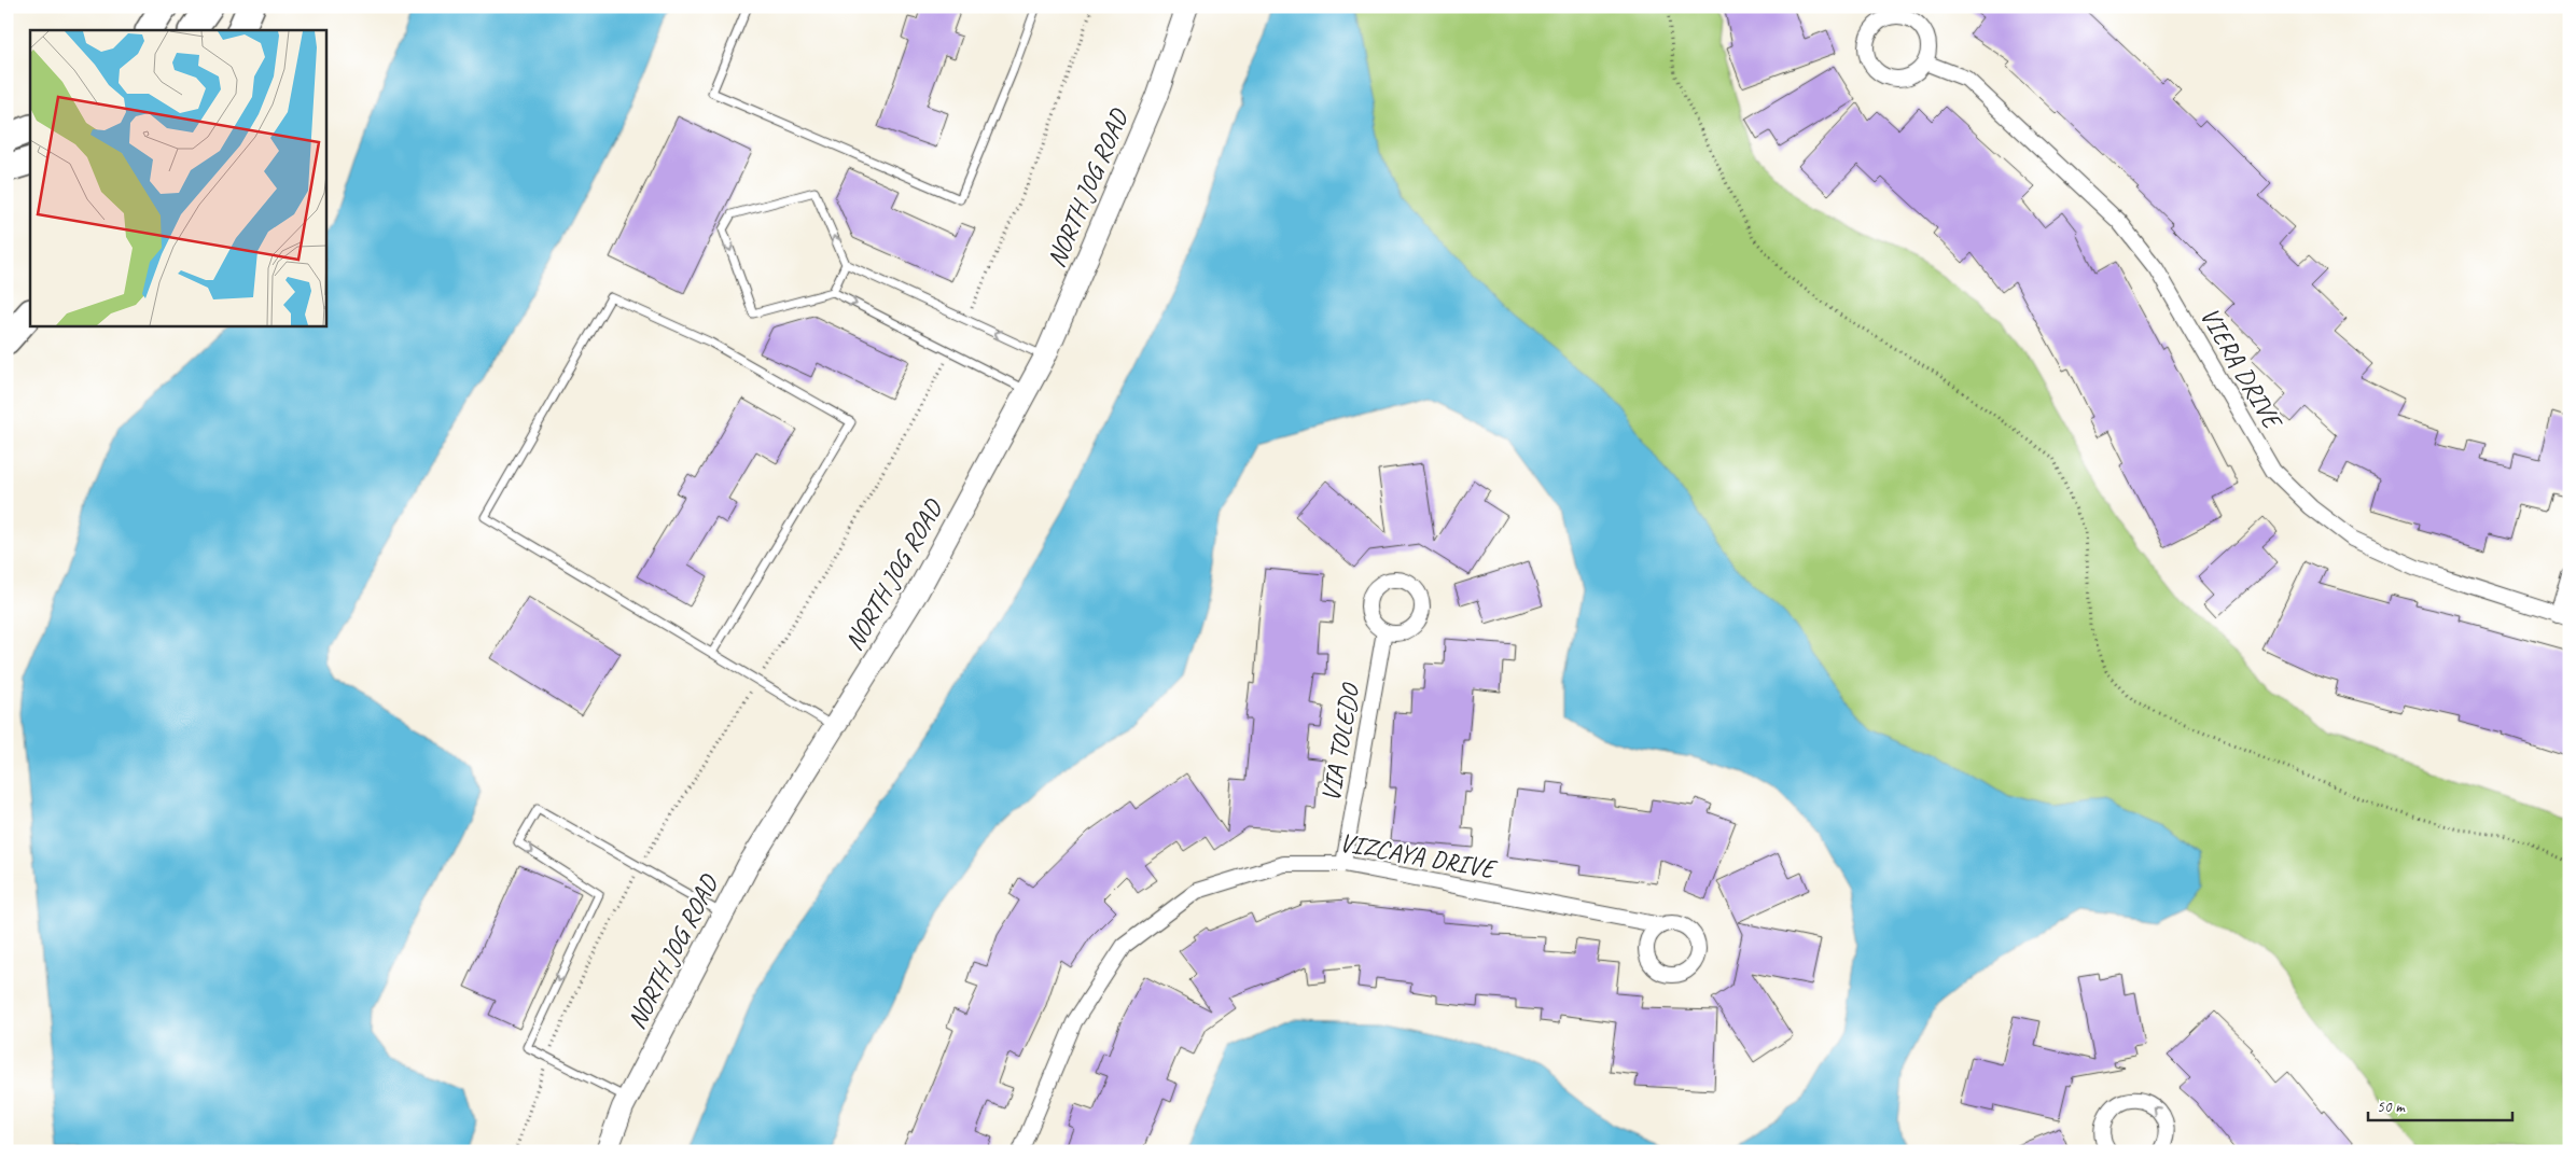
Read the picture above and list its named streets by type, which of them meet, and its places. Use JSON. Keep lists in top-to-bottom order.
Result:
{
  "streets": {
    "street": [
      "NORTH JOG ROAD",
      "VIERA DRIVE",
      "VIA TOLEDO",
      "VIZCAYA DRIVE"
    ]
  },
  "crossings": [
    ["VIA TOLEDO", "VIZCAYA DRIVE"]
  ],
  "scale_bar": "50 m"
}
